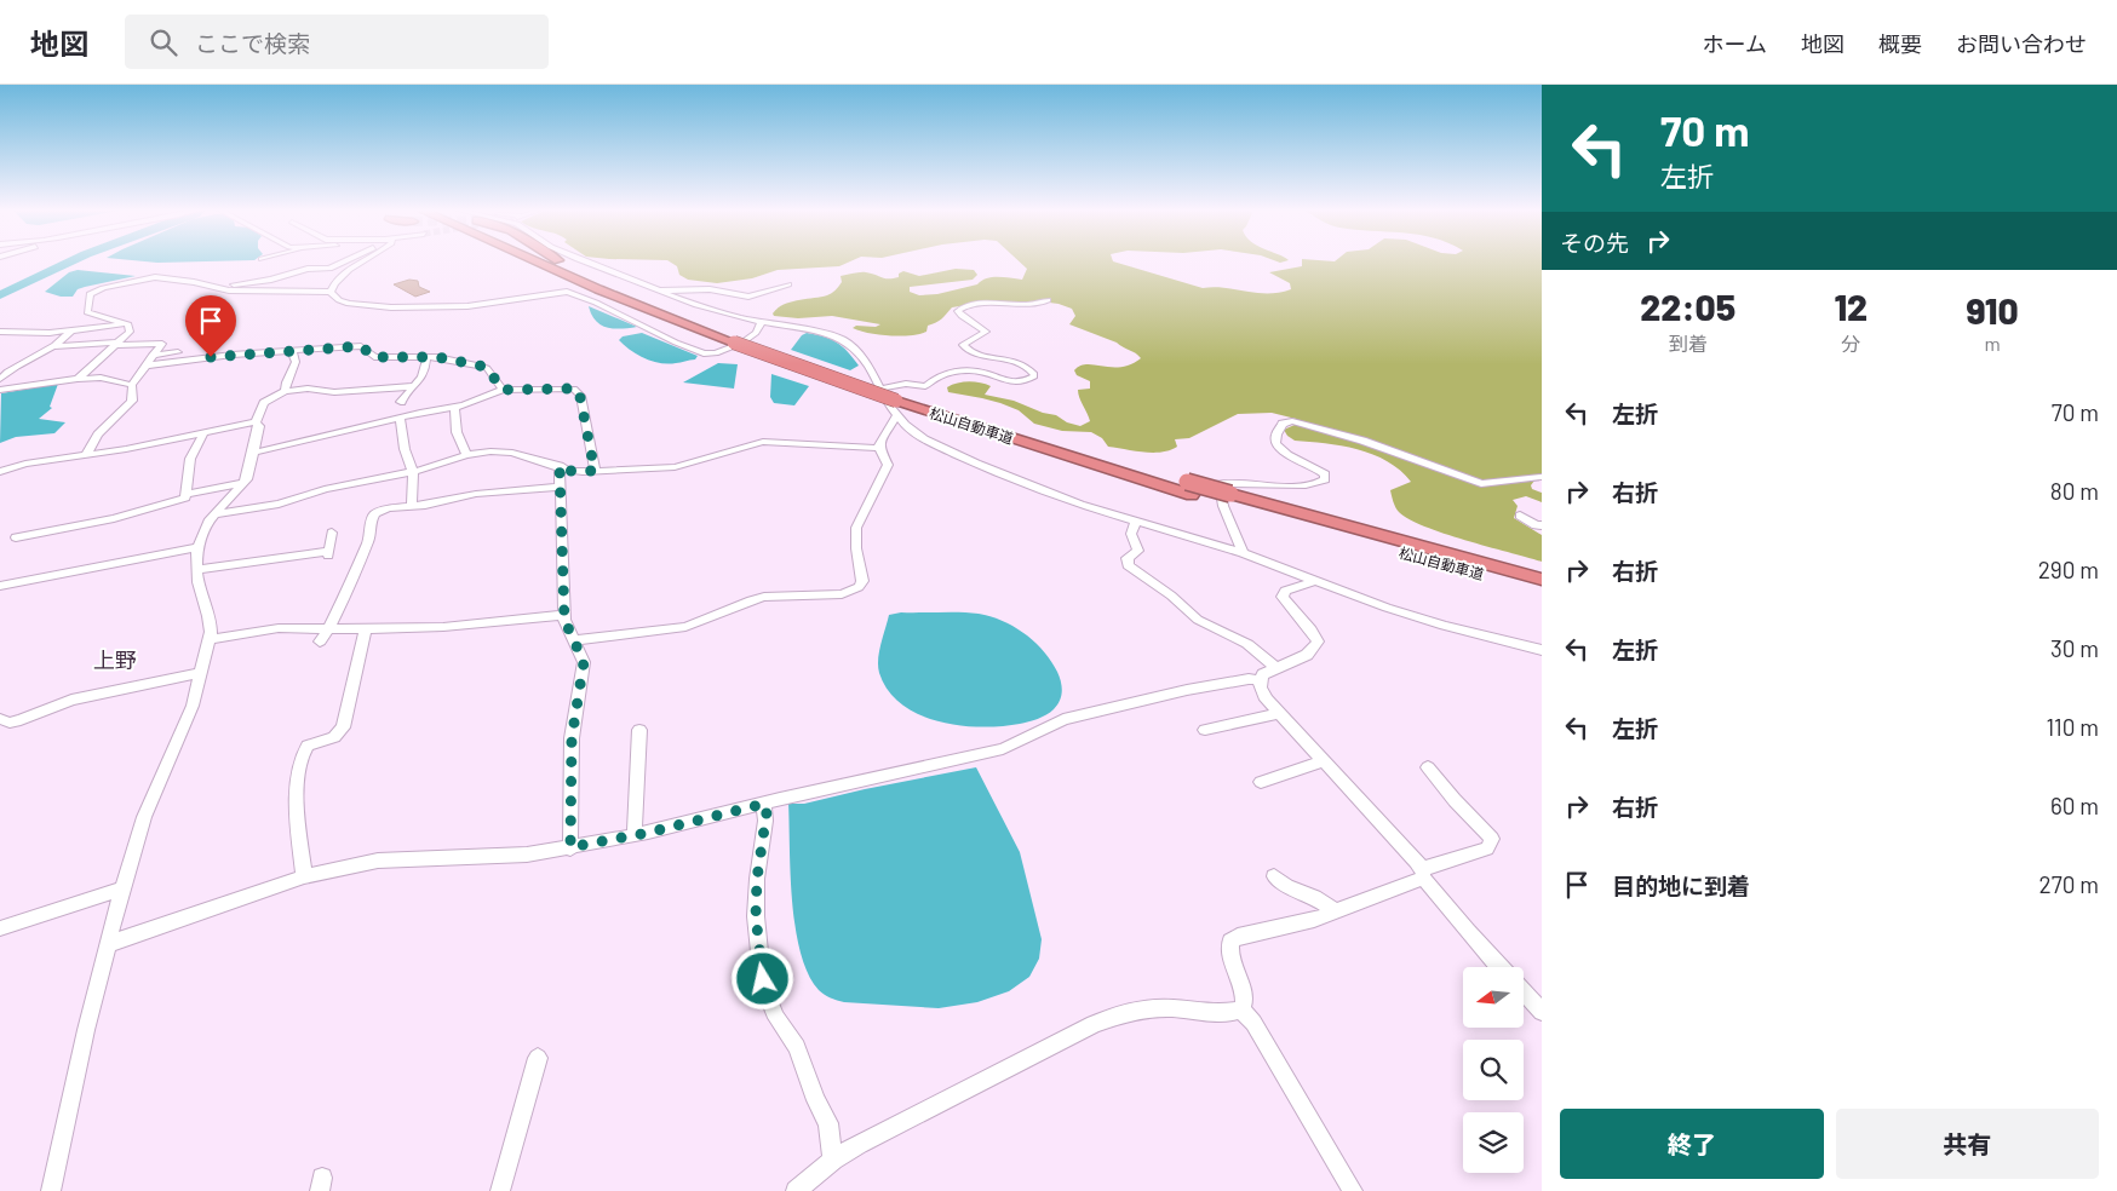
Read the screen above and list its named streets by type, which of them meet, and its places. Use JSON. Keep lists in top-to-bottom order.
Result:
{
  "streets": {
    "highway": ["松山自動車道"]
  },
  "districts": ["上野"],
  "north": "left",
  "page": {
    "header": "地図",
    "search": "ここで検索",
    "nav": [
      "ホーム",
      "地図",
      "概要",
      "お問い合わせ"
    ],
    "turn": ["70 m", "左折"],
    "then": "その先",
    "eta": [
      "22:05",
      "到着",
      "12",
      "分",
      "910",
      "m"
    ],
    "list": [
      {
        "name": "左折",
        "value": "70 m"
      },
      {
        "name": "右折",
        "value": "80 m"
      },
      {
        "name": "右折",
        "value": "290 m"
      },
      {
        "name": "左折",
        "value": "30 m"
      },
      {
        "name": "左折",
        "value": "110 m"
      },
      {
        "name": "右折",
        "value": "60 m"
      },
      {
        "name": "目的地に到着",
        "value": "270 m"
      }
    ],
    "buttons": ["終了", "共有"]
  }
}
